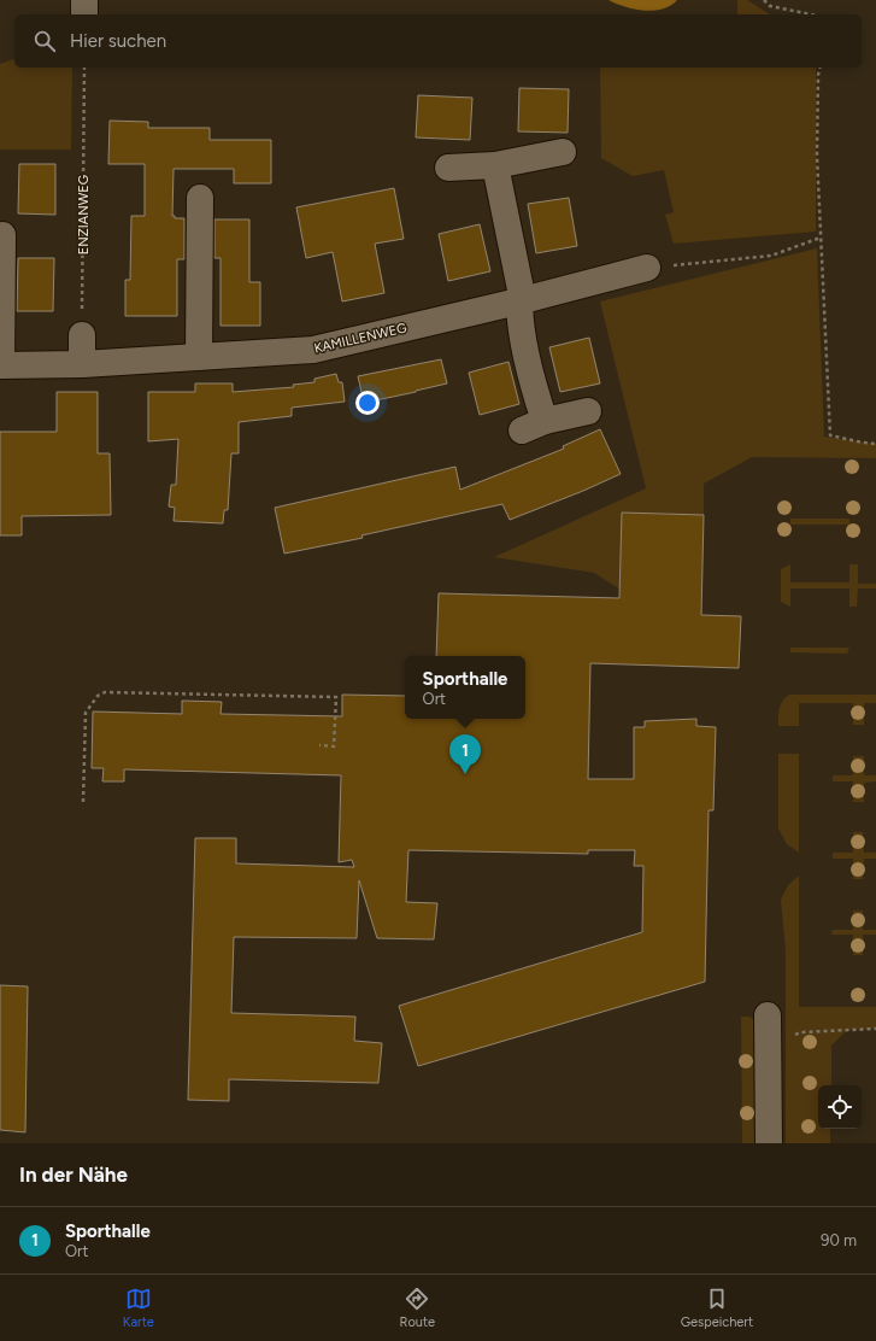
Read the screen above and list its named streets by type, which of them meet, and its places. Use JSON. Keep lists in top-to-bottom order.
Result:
{
  "streets": {
    "street": ["KAMILLENWEG"],
    "path": ["ENZIANWEG"]
  },
  "page": {
    "search": "Hier suchen",
    "popup": ["Sporthalle", "Ort"],
    "pins": "1",
    "heading": "In der Nähe",
    "list": [
      {
        "mark": "1",
        "name": "Sporthalle",
        "note": "Ort",
        "value": "90 m"
      }
    ],
    "nav": ["Karte", "Route", "Gespeichert"]
  }
}
